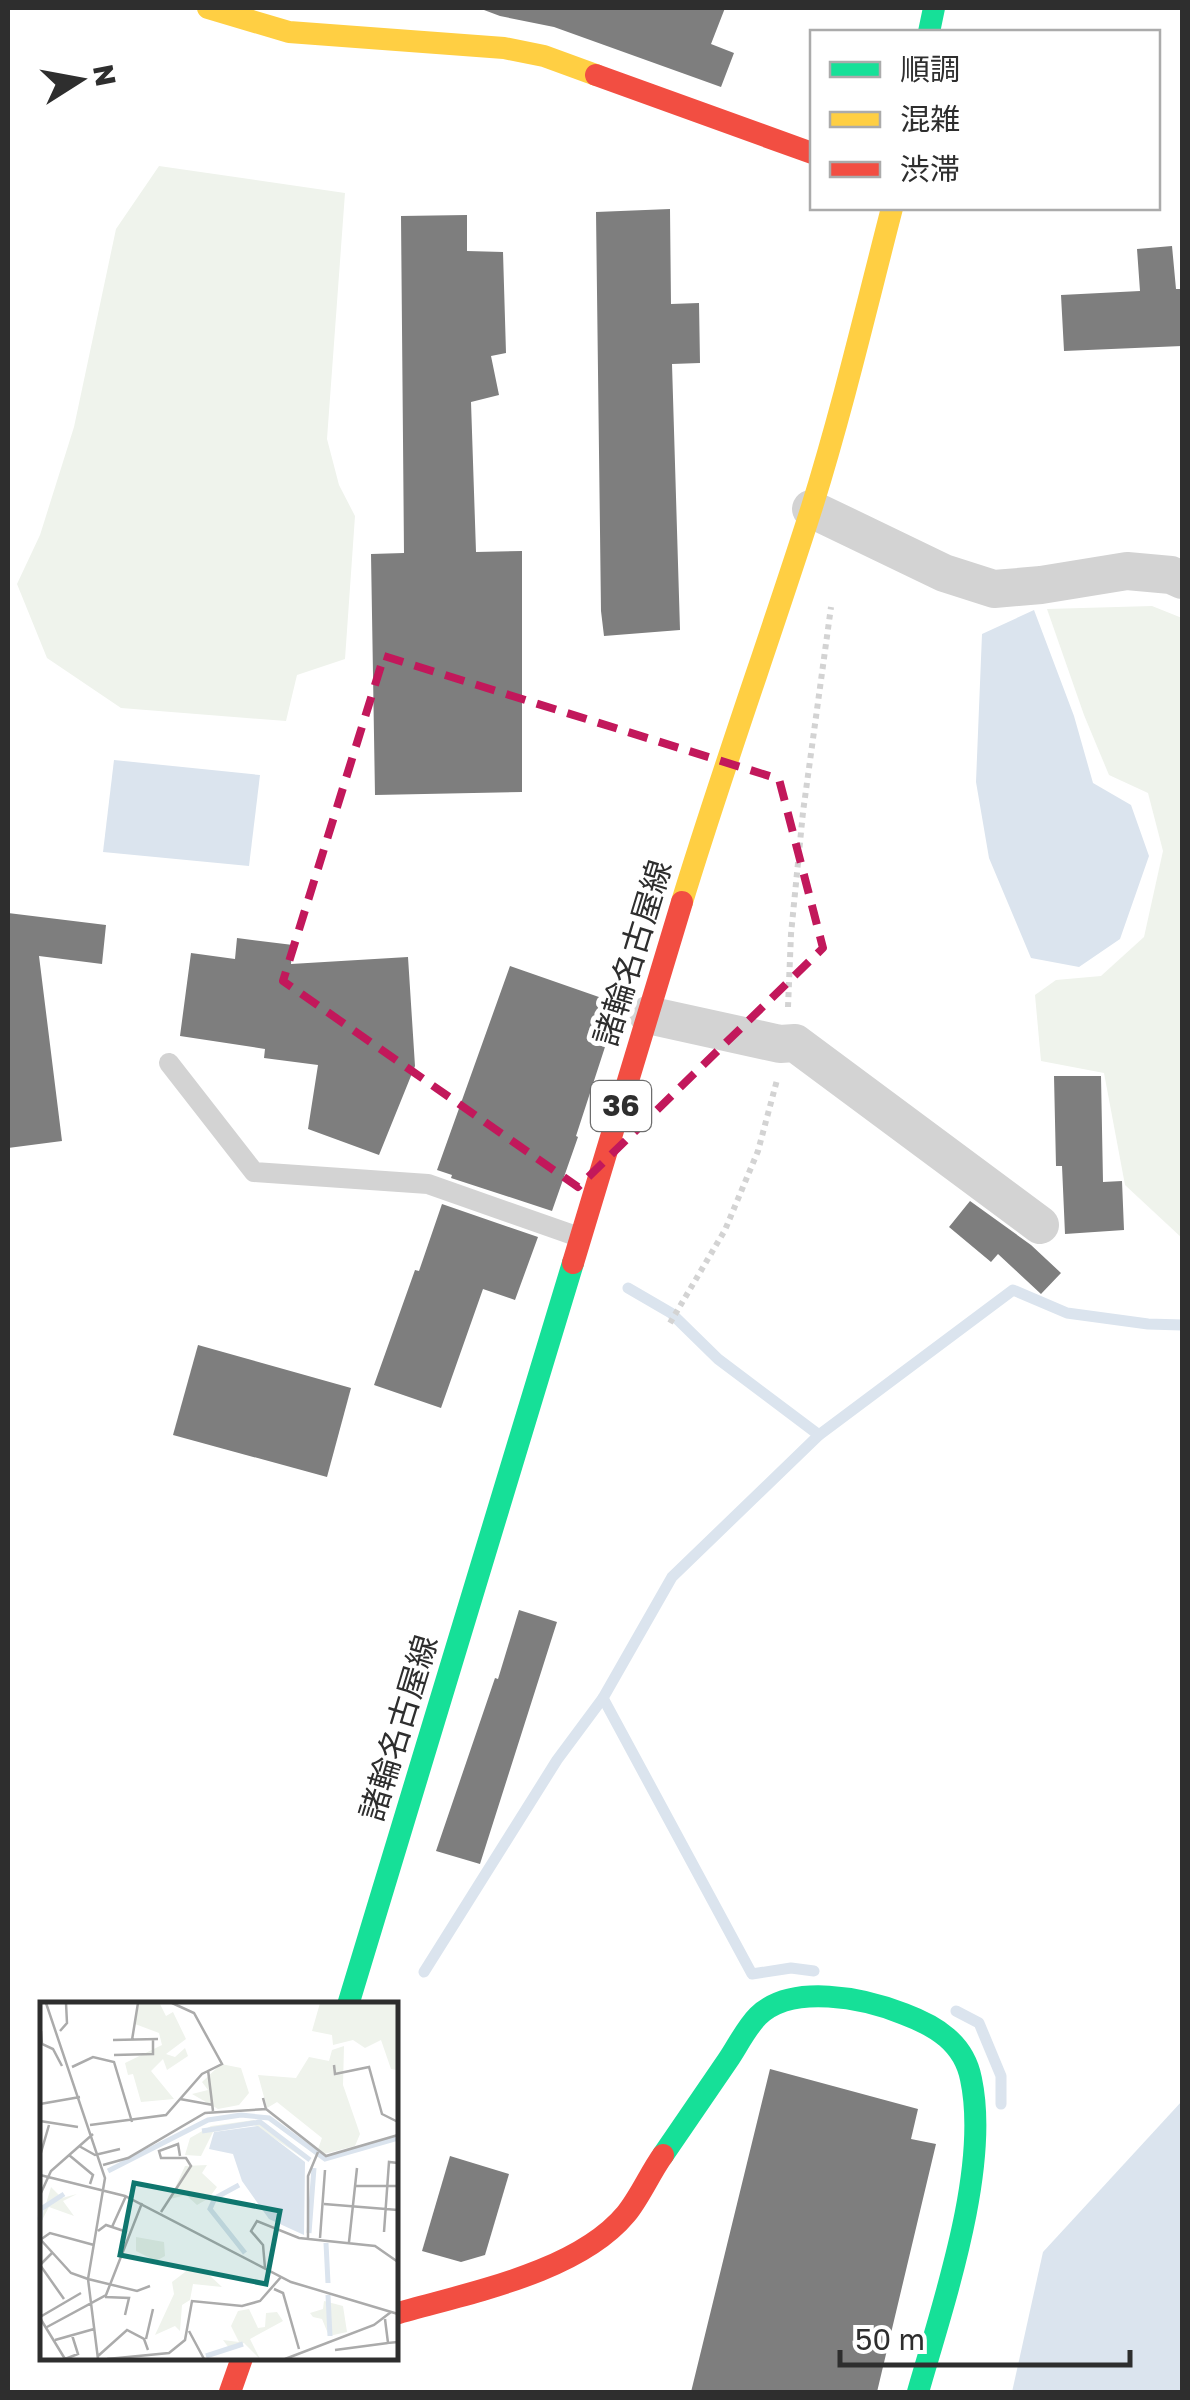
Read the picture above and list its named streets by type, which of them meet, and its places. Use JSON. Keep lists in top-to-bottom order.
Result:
{
  "streets": {
    "main road": ["諸輪名古屋線", "36"]
  },
  "legend": ["順調", "混雑", "渋滞"],
  "scale_bar": "50 m",
  "north": "right"
}
